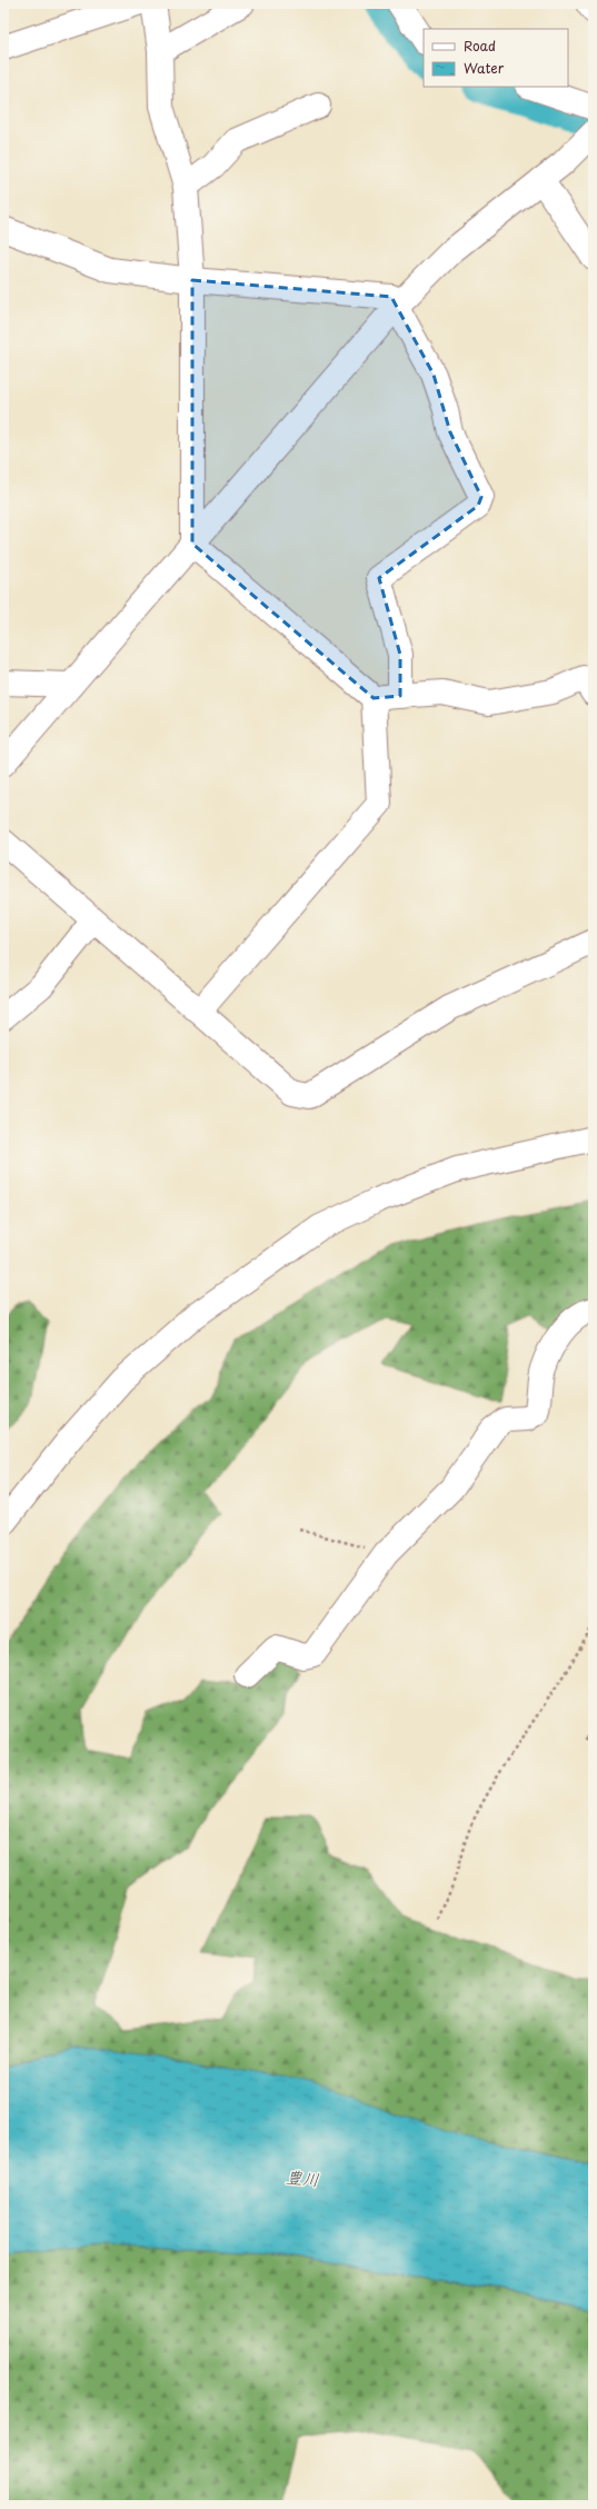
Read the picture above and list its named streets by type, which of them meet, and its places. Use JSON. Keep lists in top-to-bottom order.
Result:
{
  "water": ["豊川"],
  "legend": ["Road", "Water"]
}
